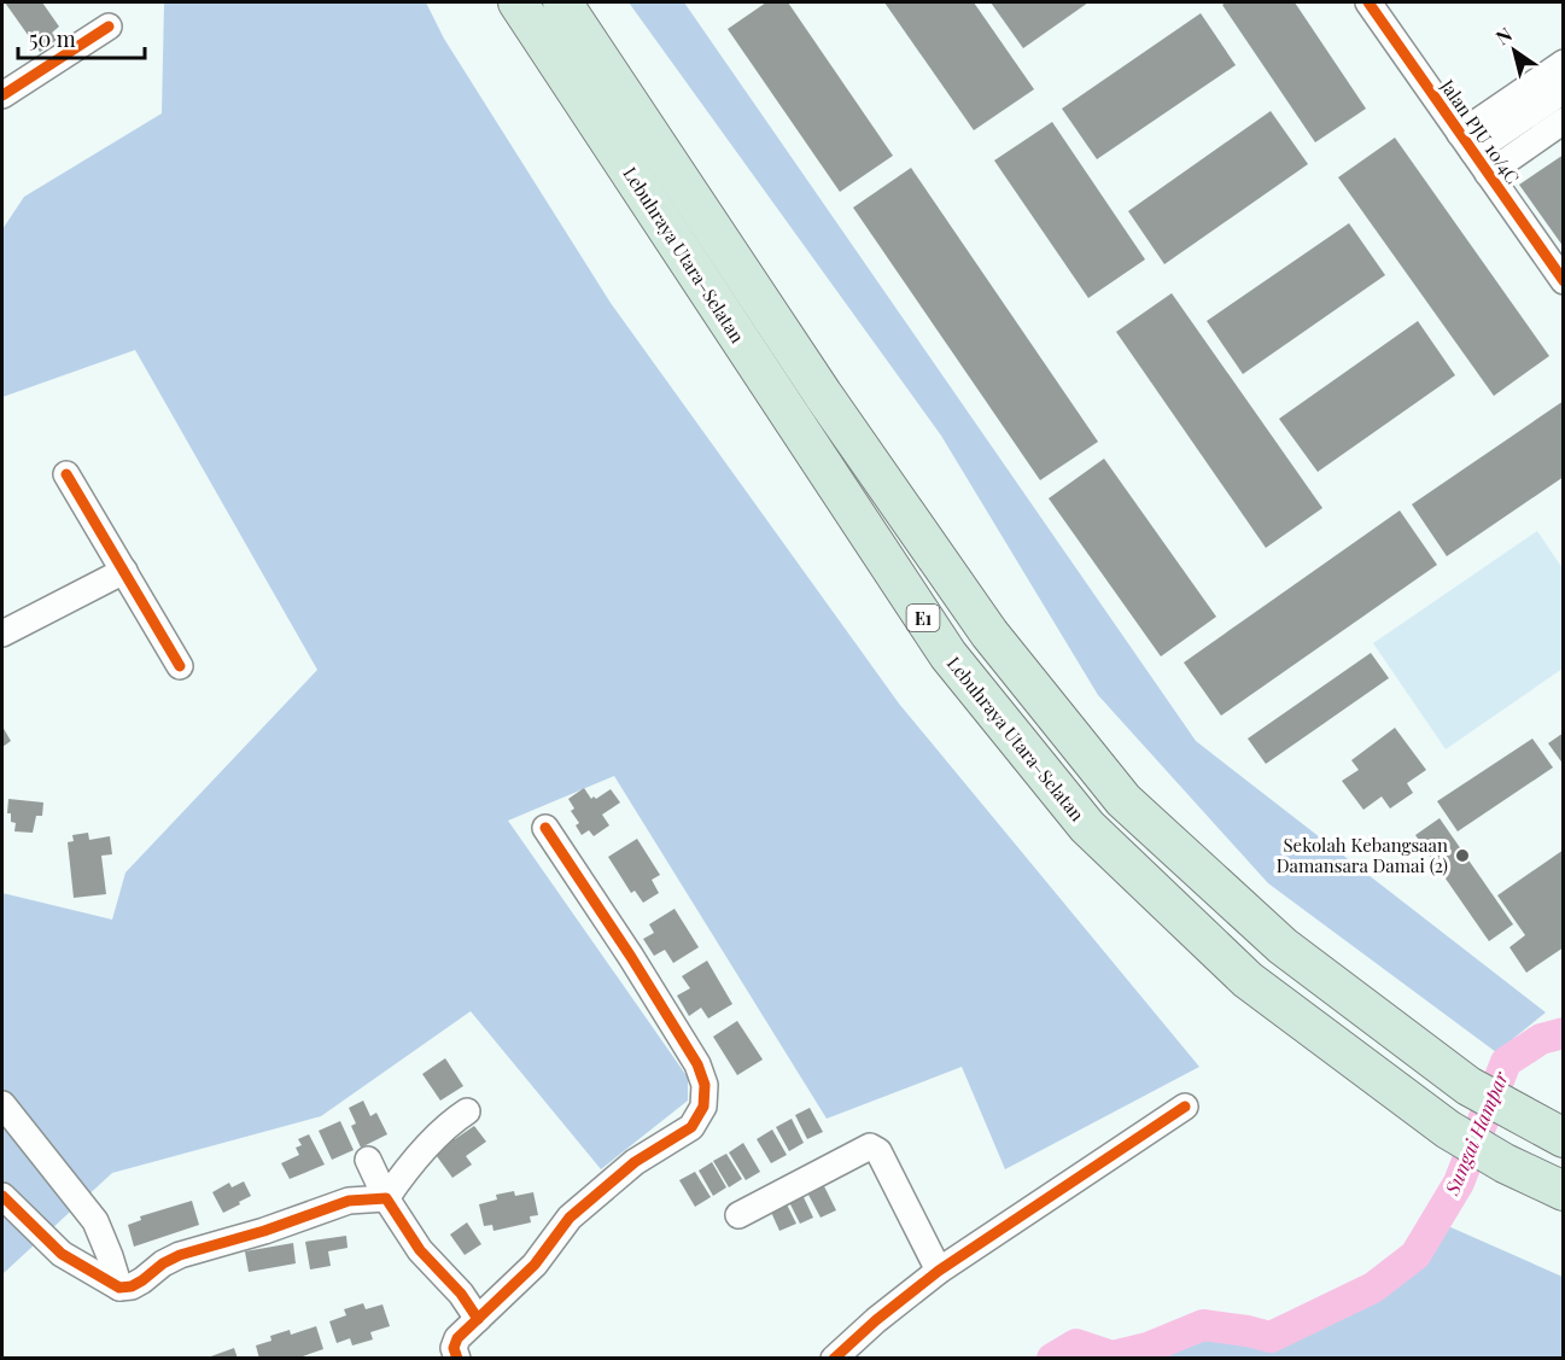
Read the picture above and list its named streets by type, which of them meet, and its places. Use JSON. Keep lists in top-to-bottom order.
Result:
{
  "streets": {
    "highway": ["Lebuhraya Utara–Selatan", "E1"],
    "street": ["Jalan PJU 10/4C"]
  },
  "water": ["Sungai Hampar"],
  "places": ["Sekolah Kebangsaan Damansara Damai (2)"],
  "scale_bar": "50 m",
  "north": "top left"
}
